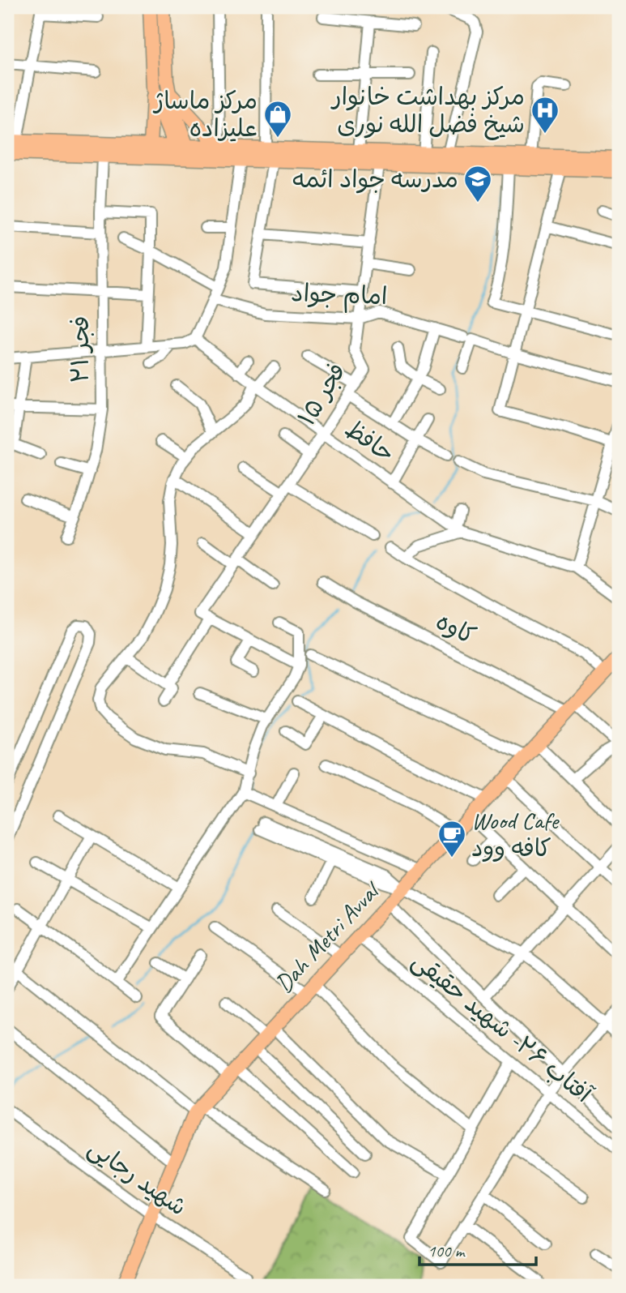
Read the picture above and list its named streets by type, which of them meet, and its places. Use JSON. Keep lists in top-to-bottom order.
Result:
{
  "streets": {
    "main road": ["Dah Metri Avval"],
    "street": [
      "امام جواد",
      "فجر ۲۱",
      "فجر ۱۵",
      "حافظ",
      "کاوه",
      "آفتاب ۲۶- شهید حقیقی",
      "شهید رجایی"
    ]
  },
  "crossings": [
    ["امام جواد", "فجر ۱۵"],
    ["فجر ۱۵", "حافظ"],
    ["کاوه", "Dah Metri Avval"],
    ["Dah Metri Avval", "آفتاب ۲۶- شهید حقیقی"],
    ["Dah Metri Avval", "شهید رجایی"]
  ],
  "places": {
    "hospital": ["مرکز بهداشت خانوار شیخ فضل الله نوری"],
    "shop": ["مرکز ماساژ علیزاده"],
    "school or university": ["مدرسه جواد ائمه"],
    "cafe": ["Wood Cafe کافه وود"]
  },
  "scale_bar": "100 m"
}
